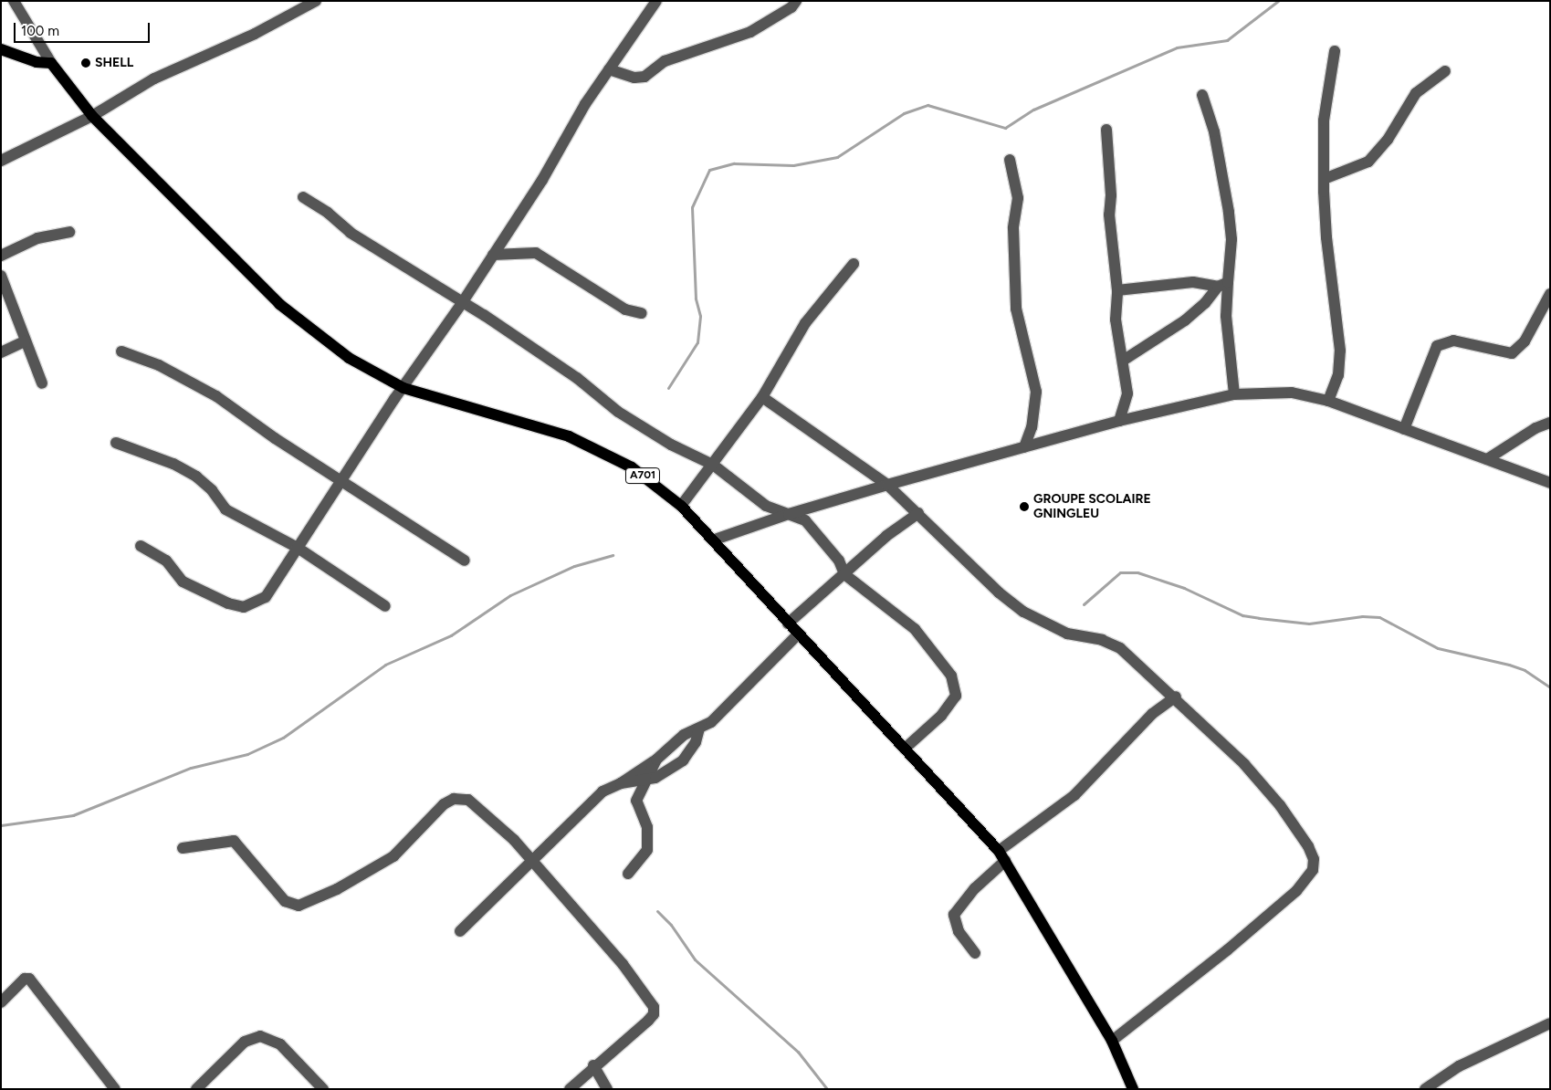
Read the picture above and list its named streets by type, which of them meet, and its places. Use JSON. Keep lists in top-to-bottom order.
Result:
{
  "streets": {
    "main road": ["A701"]
  },
  "places": ["SHELL", "GROUPE SCOLAIRE GNINGLEU"],
  "scale_bar": "100 m"
}
